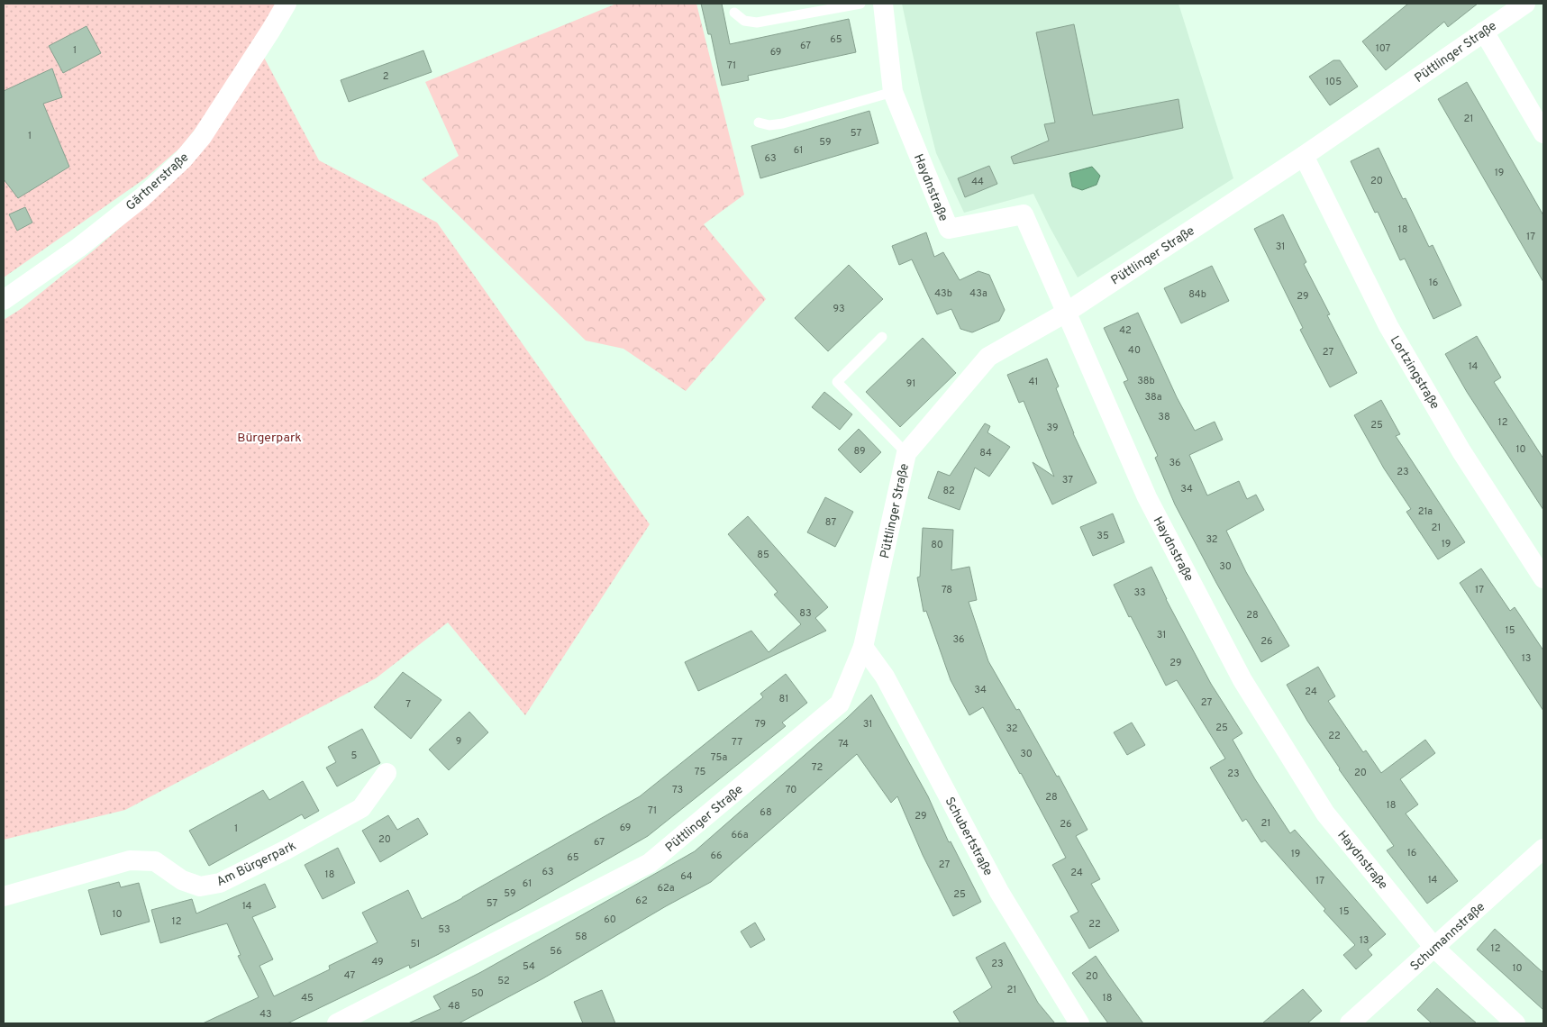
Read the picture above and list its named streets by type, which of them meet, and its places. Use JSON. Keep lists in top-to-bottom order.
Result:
{
  "streets": {
    "street": [
      "Püttlinger Straße",
      "Gärtnerstraße",
      "Haydnstraße",
      "Lortzingstraße",
      "Schubertstraße",
      "Am Bürgerpark",
      "Schumannstraße"
    ]
  },
  "crossings": [
    ["Püttlinger Straße", "Haydnstraße"],
    ["Püttlinger Straße", "Lortzingstraße"],
    ["Püttlinger Straße", "Schubertstraße"],
    ["Haydnstraße", "Schumannstraße"]
  ],
  "parks": ["Bürgerpark"],
  "house_numbers": [
    "65",
    "67",
    "107",
    "1",
    "69",
    "71",
    "2",
    "105",
    "21",
    "57",
    "1",
    "59",
    "61",
    "63",
    "19",
    "20",
    "44",
    "18",
    "17",
    "31",
    "16",
    "43b",
    "43a",
    "84b",
    "29",
    "93",
    "42",
    "40",
    "27",
    "14",
    "38b",
    "41",
    "91",
    "38a",
    "38",
    "12",
    "25",
    "39",
    "10",
    "89",
    "84",
    "36",
    "23",
    "37",
    "34",
    "82",
    "21a",
    "87",
    "21",
    "35",
    "32",
    "19",
    "80",
    "85",
    "30",
    "78",
    "17",
    "33",
    "83",
    "28",
    "15",
    "31",
    "36",
    "26",
    "13",
    "29",
    "34",
    "24",
    "81",
    "27",
    "7",
    "79",
    "31",
    "25",
    "32",
    "22",
    "9",
    "77",
    "74",
    "30",
    "5",
    "75a",
    "72",
    "75",
    "20",
    "23",
    "73",
    "70",
    "28",
    "18",
    "71",
    "68",
    "29",
    "21",
    "26",
    "69",
    "1",
    "66a",
    "20",
    "67",
    "16",
    "19",
    "66",
    "65",
    "27",
    "63",
    "24",
    "18",
    "64",
    "14",
    "17",
    "61",
    "62a",
    "59",
    "25",
    "62",
    "57",
    "14",
    "15",
    "10",
    "60",
    "12",
    "22",
    "53",
    "58",
    "13",
    "51",
    "12",
    "56",
    "49",
    "23",
    "54",
    "10",
    "47",
    "20",
    "52",
    "21",
    "50",
    "45",
    "18",
    "48",
    "43"
  ]
}
